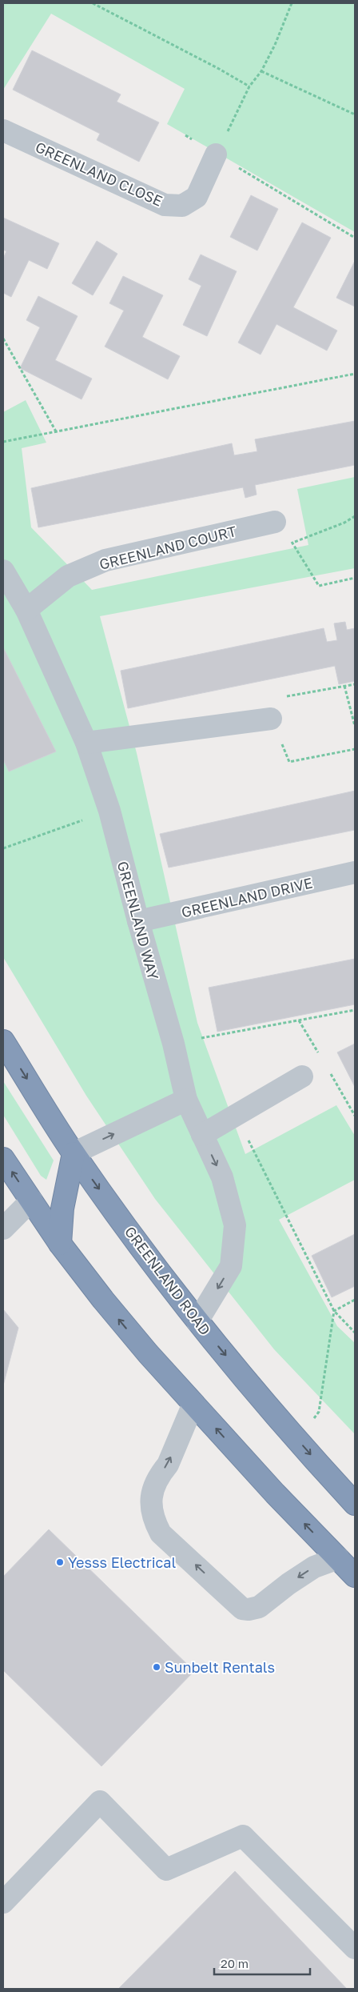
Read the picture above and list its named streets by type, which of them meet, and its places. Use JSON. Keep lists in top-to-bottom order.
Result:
{
  "streets": {
    "highway": ["GREENLAND ROAD"],
    "street": [
      "GREENLAND CLOSE",
      "GREENLAND COURT",
      "GREENLAND DRIVE",
      "GREENLAND WAY"
    ]
  },
  "crossings": [
    ["GREENLAND COURT", "GREENLAND WAY"],
    ["GREENLAND DRIVE", "GREENLAND WAY"],
    ["GREENLAND WAY", "GREENLAND ROAD"]
  ],
  "places": ["Yesss Electrical", "Sunbelt Rentals"],
  "scale_bar": "20 m"
}
